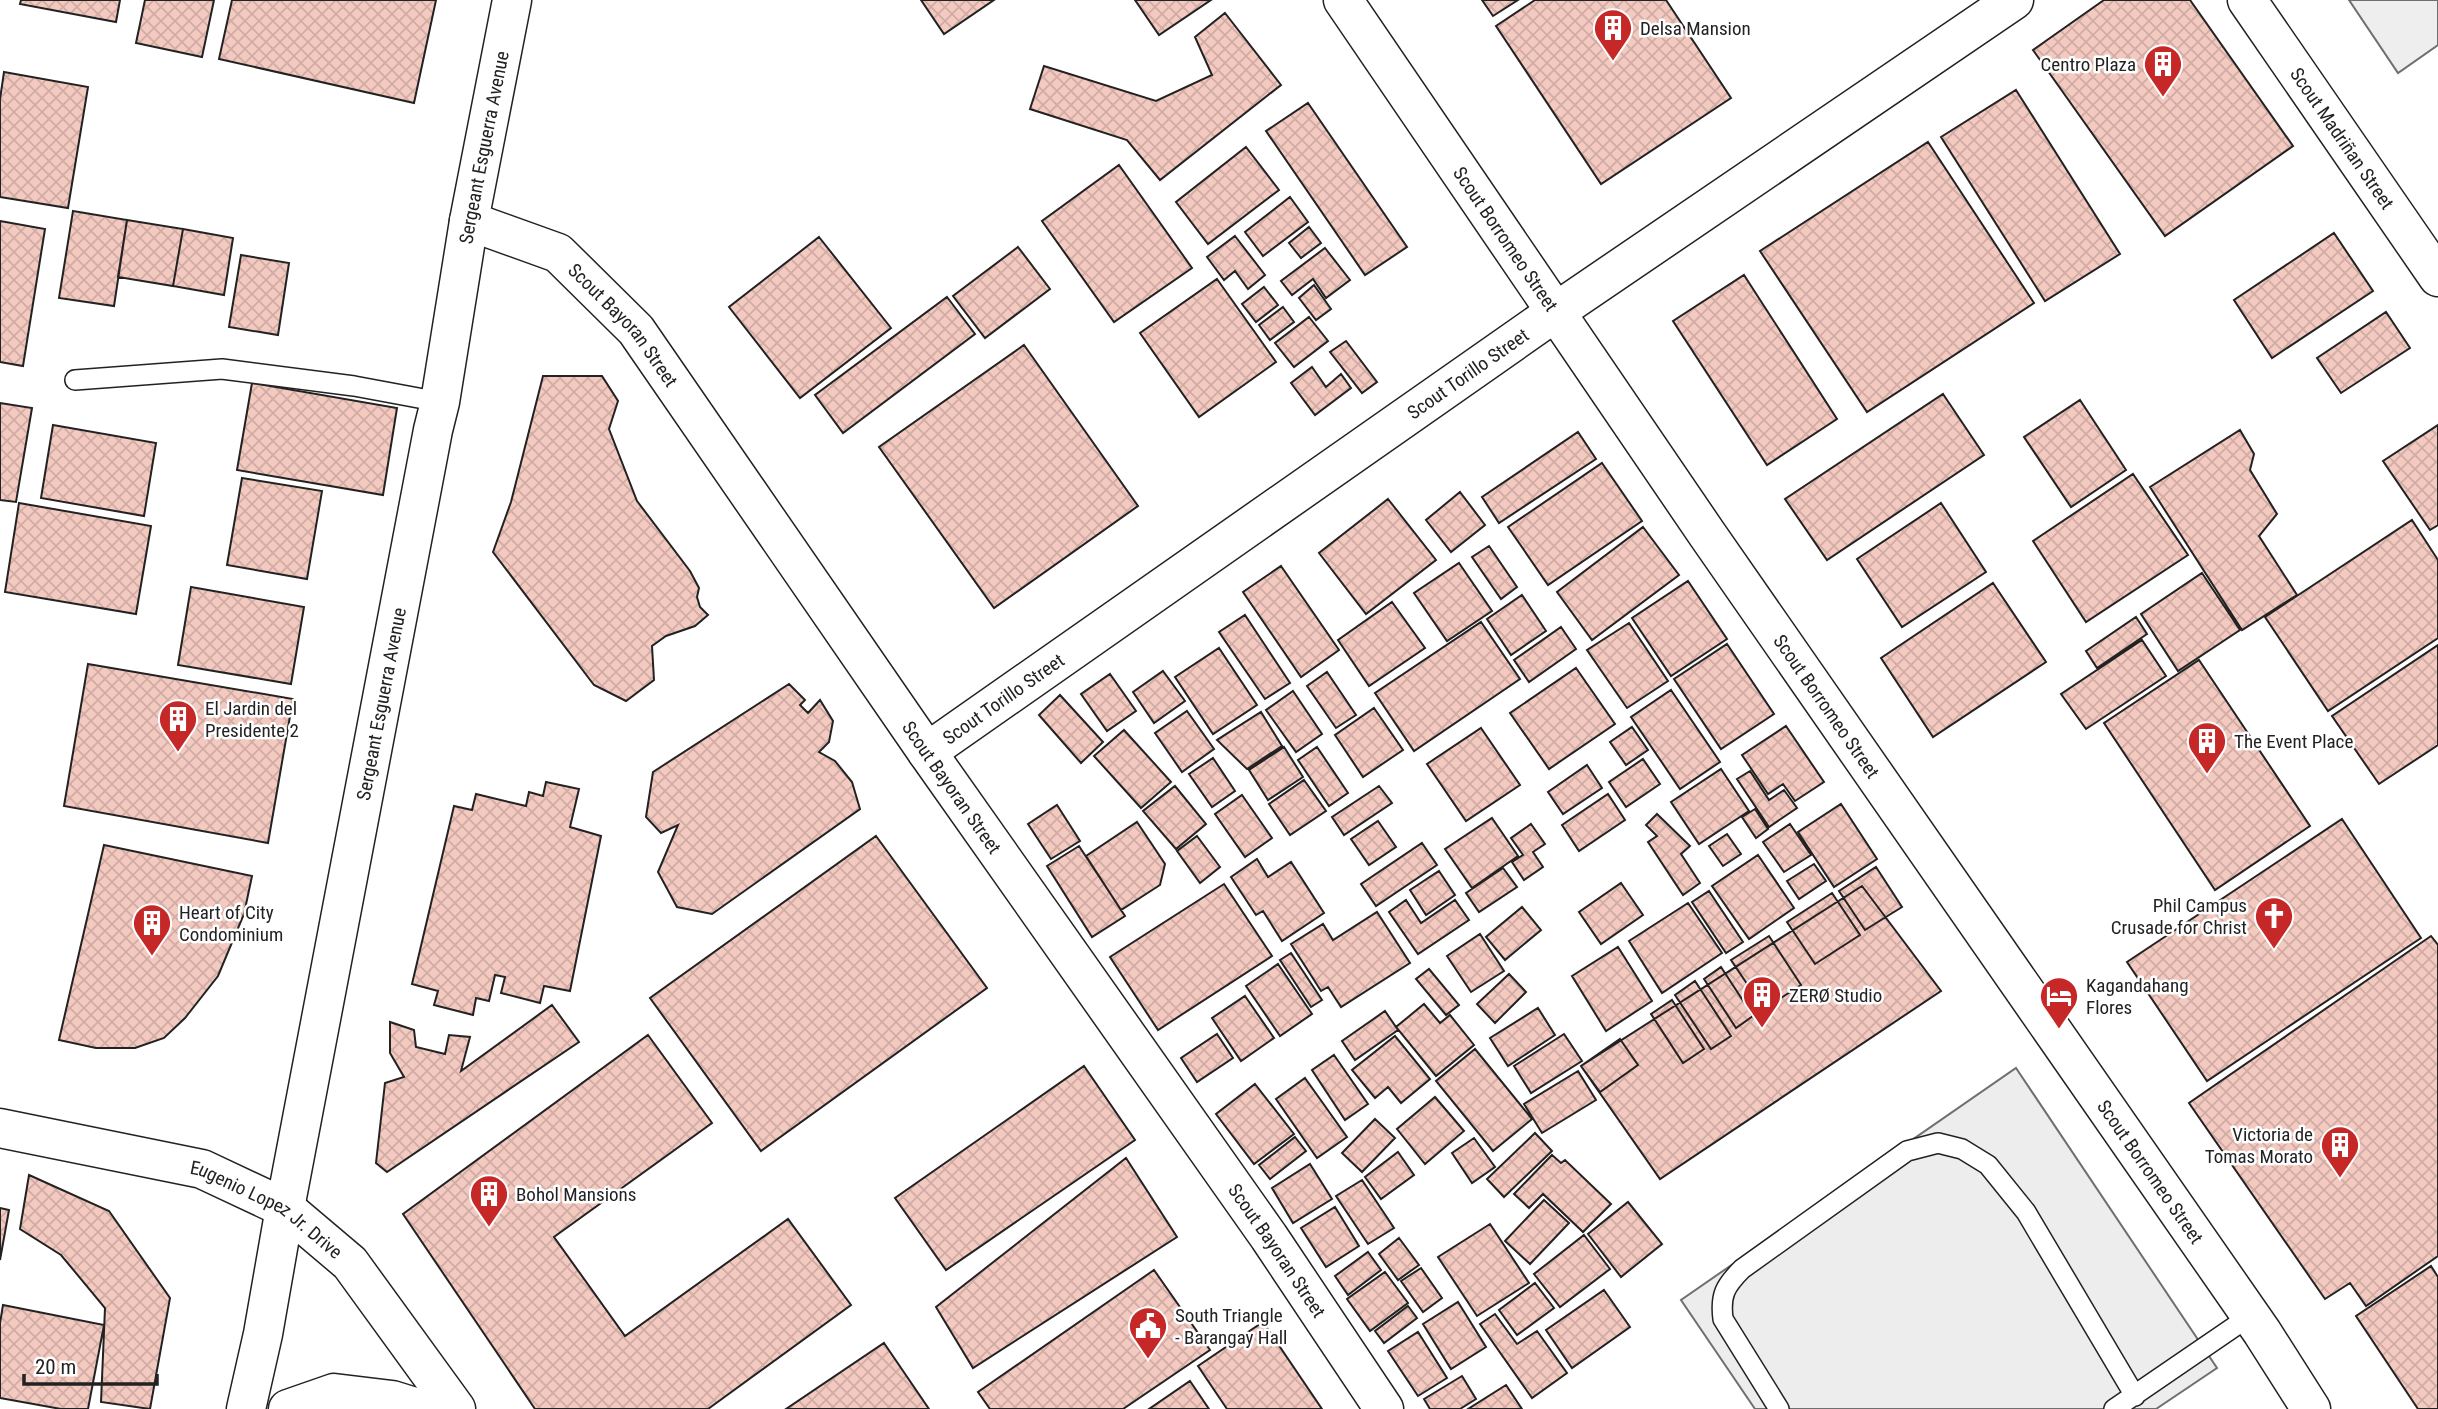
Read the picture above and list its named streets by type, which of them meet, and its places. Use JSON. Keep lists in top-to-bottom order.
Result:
{
  "streets": {
    "street": [
      "Scout Madriñan Street",
      "Sergeant Esguerra Avenue",
      "Scout Borromeo Street",
      "Scout Bayoran Street",
      "Scout Torillo Street",
      "Eugenio Lopez Jr. Drive"
    ]
  },
  "crossings": [
    ["Sergeant Esguerra Avenue", "Scout Bayoran Street"],
    ["Sergeant Esguerra Avenue", "Eugenio Lopez Jr. Drive"],
    ["Scout Borromeo Street", "Scout Torillo Street"],
    ["Scout Bayoran Street", "Scout Torillo Street"]
  ],
  "places": {
    "building": [
      "Delsa Mansion",
      "Centro Plaza",
      "El Jardin del Presidente 2",
      "The Event Place",
      "Heart of City Condominium",
      "ZERØ Studio",
      "Victoria de Tomas Morato",
      "Bohol Mansions"
    ],
    "church": ["Phil Campus Crusade for Christ"],
    "hotel": ["Kagandahang Flores"],
    "public building": ["South Triangle - Barangay Hall"]
  },
  "scale_bar": "20 m"
}
